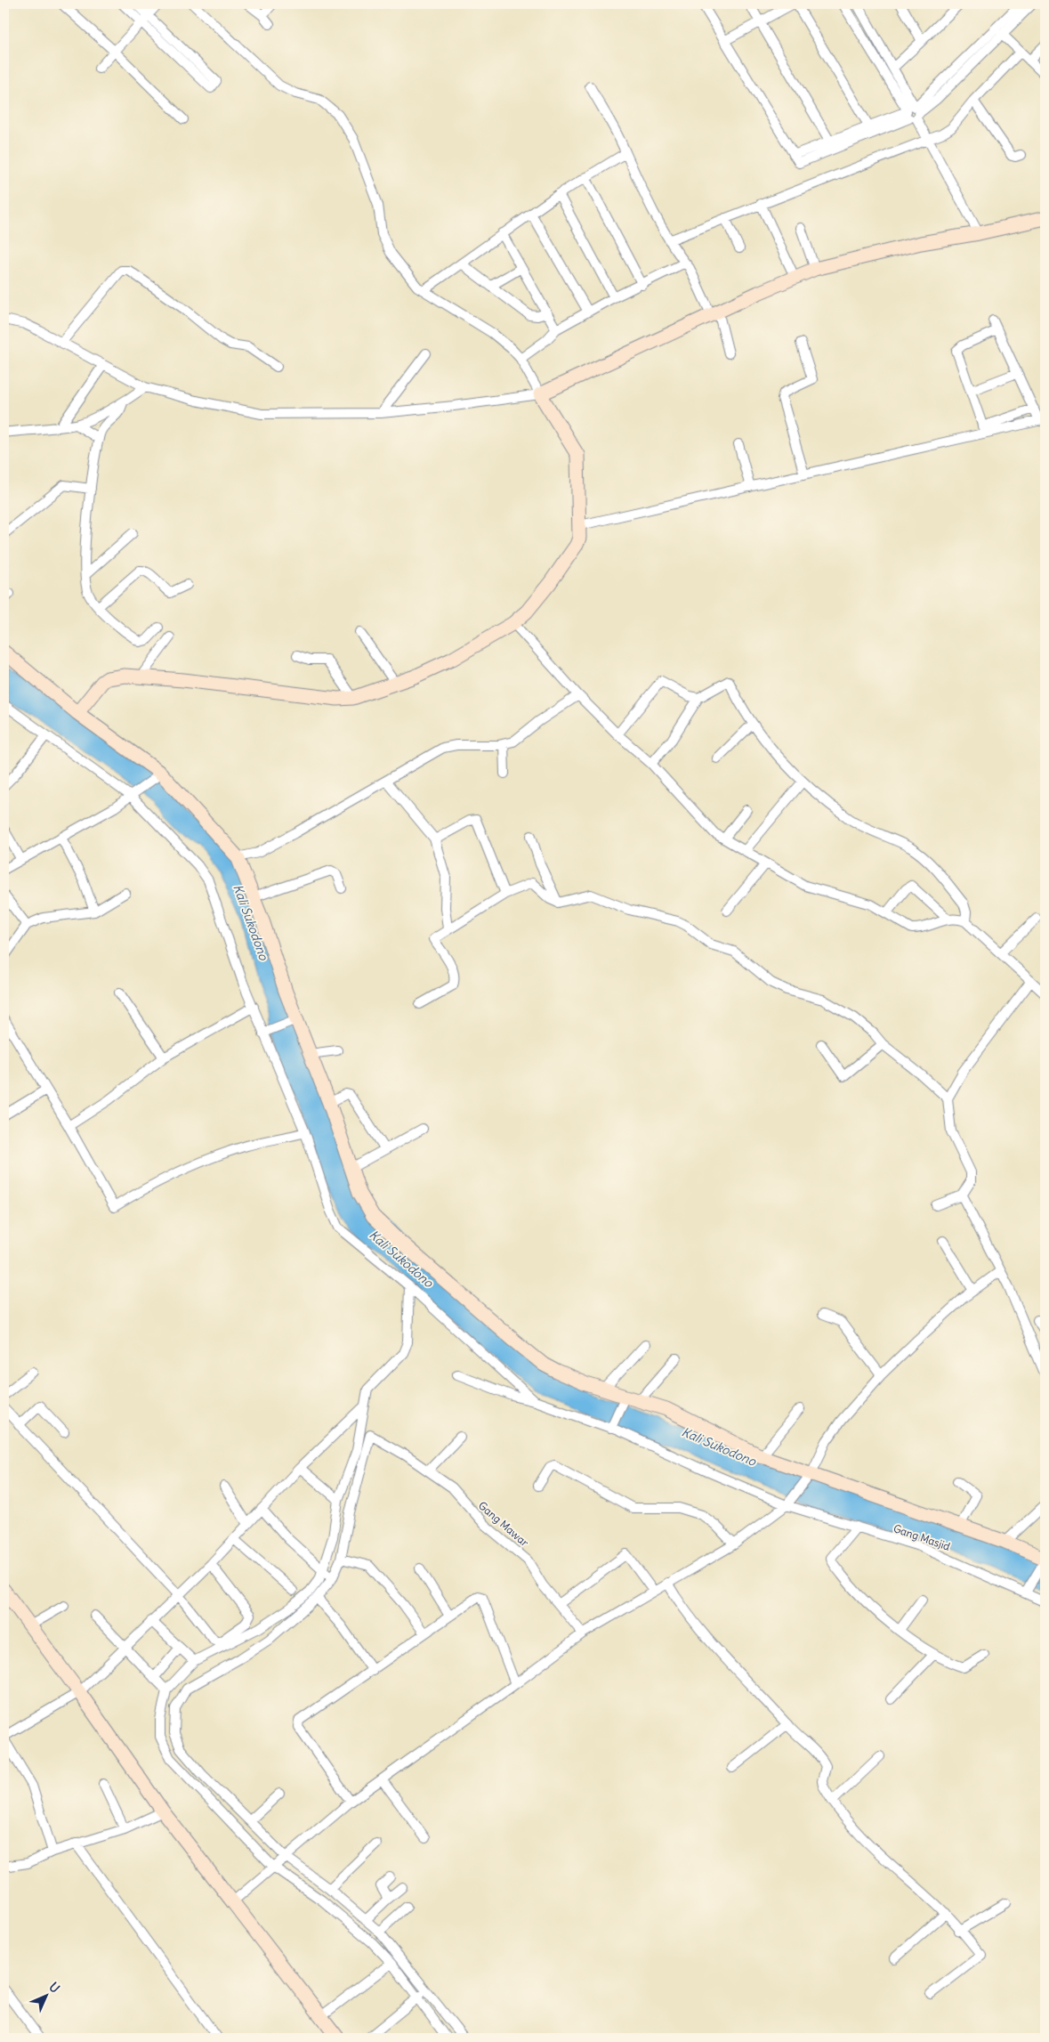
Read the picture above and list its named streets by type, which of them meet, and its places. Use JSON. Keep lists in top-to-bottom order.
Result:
{
  "streets": {
    "street": ["Gang Mawar", "Gang Masjid"]
  },
  "water": ["Kali Sukodono"],
  "north": "top right"
}
